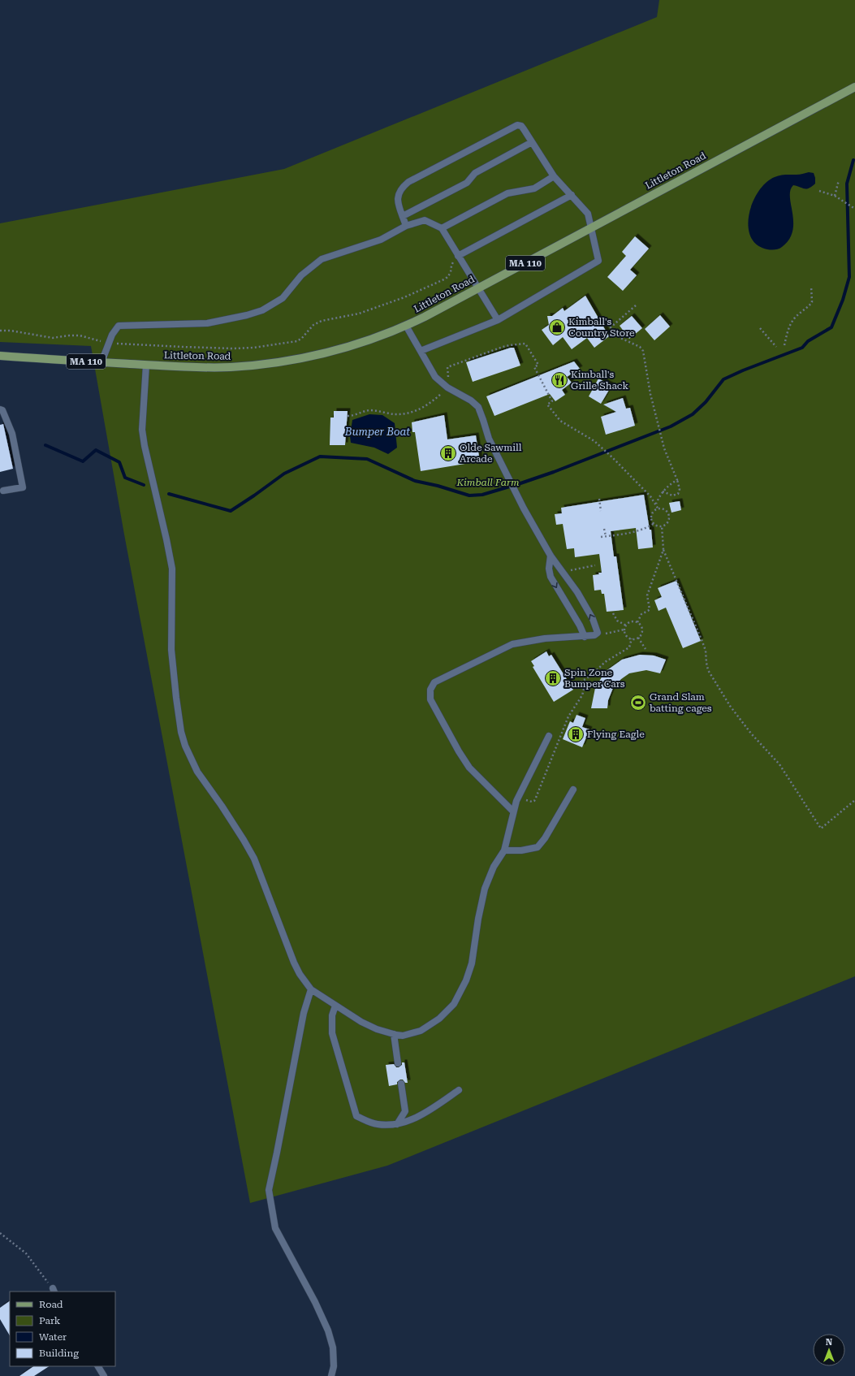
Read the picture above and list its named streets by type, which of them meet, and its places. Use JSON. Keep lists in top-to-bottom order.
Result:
{
  "streets": {
    "main road": ["Littleton Road", "MA 110"]
  },
  "water": ["Bumper Boat"],
  "parks": ["Kimball Farm"],
  "places": {
    "shop": ["Kimball's Country Store"],
    "restaurant": ["Kimball's Grille Shack"],
    "building": ["Olde Sawmill Arcade", "Spin Zone Bumper Cars", "Flying Eagle"],
    "sports": ["Grand Slam batting cages"]
  },
  "legend": [
    "Road",
    "Park",
    "Water",
    "Building"
  ],
  "north": "top"
}
